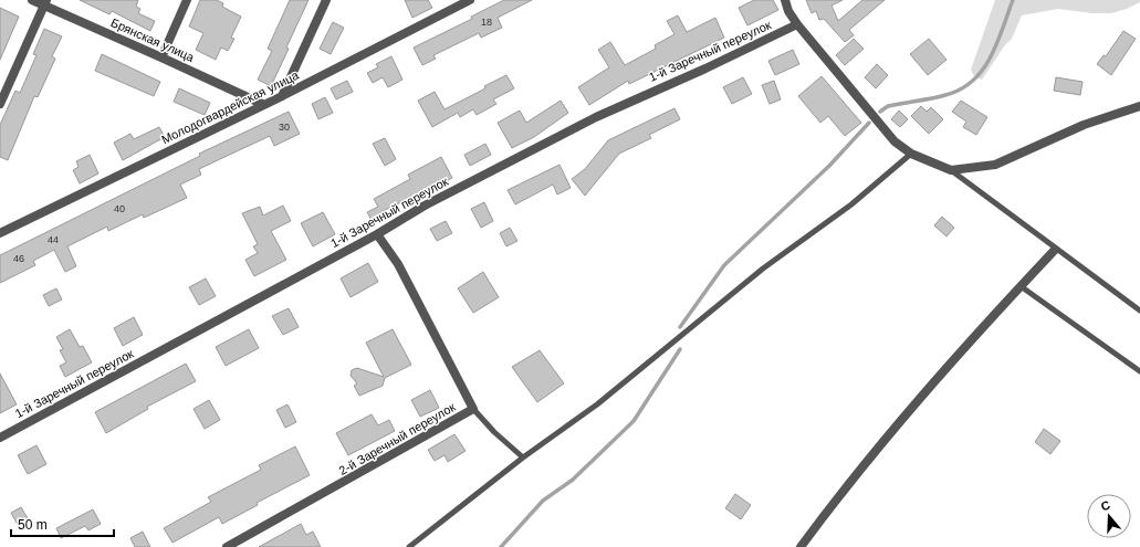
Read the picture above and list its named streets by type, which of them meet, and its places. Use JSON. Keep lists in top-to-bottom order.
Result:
{
  "streets": {
    "street": [
      "Брянская улица",
      "1-й Заречный переулок",
      "Молодогвардейская улица",
      "2-й Заречный переулок"
    ]
  },
  "crossings": [
    ["Брянская улица", "Молодогвардейская улица"],
    ["1-й Заречный переулок", "2-й Заречный переулок"]
  ],
  "house_numbers": [
    "18",
    "30",
    "40",
    "44",
    "46"
  ],
  "scale_bar": "50 m",
  "north": "top"
}
